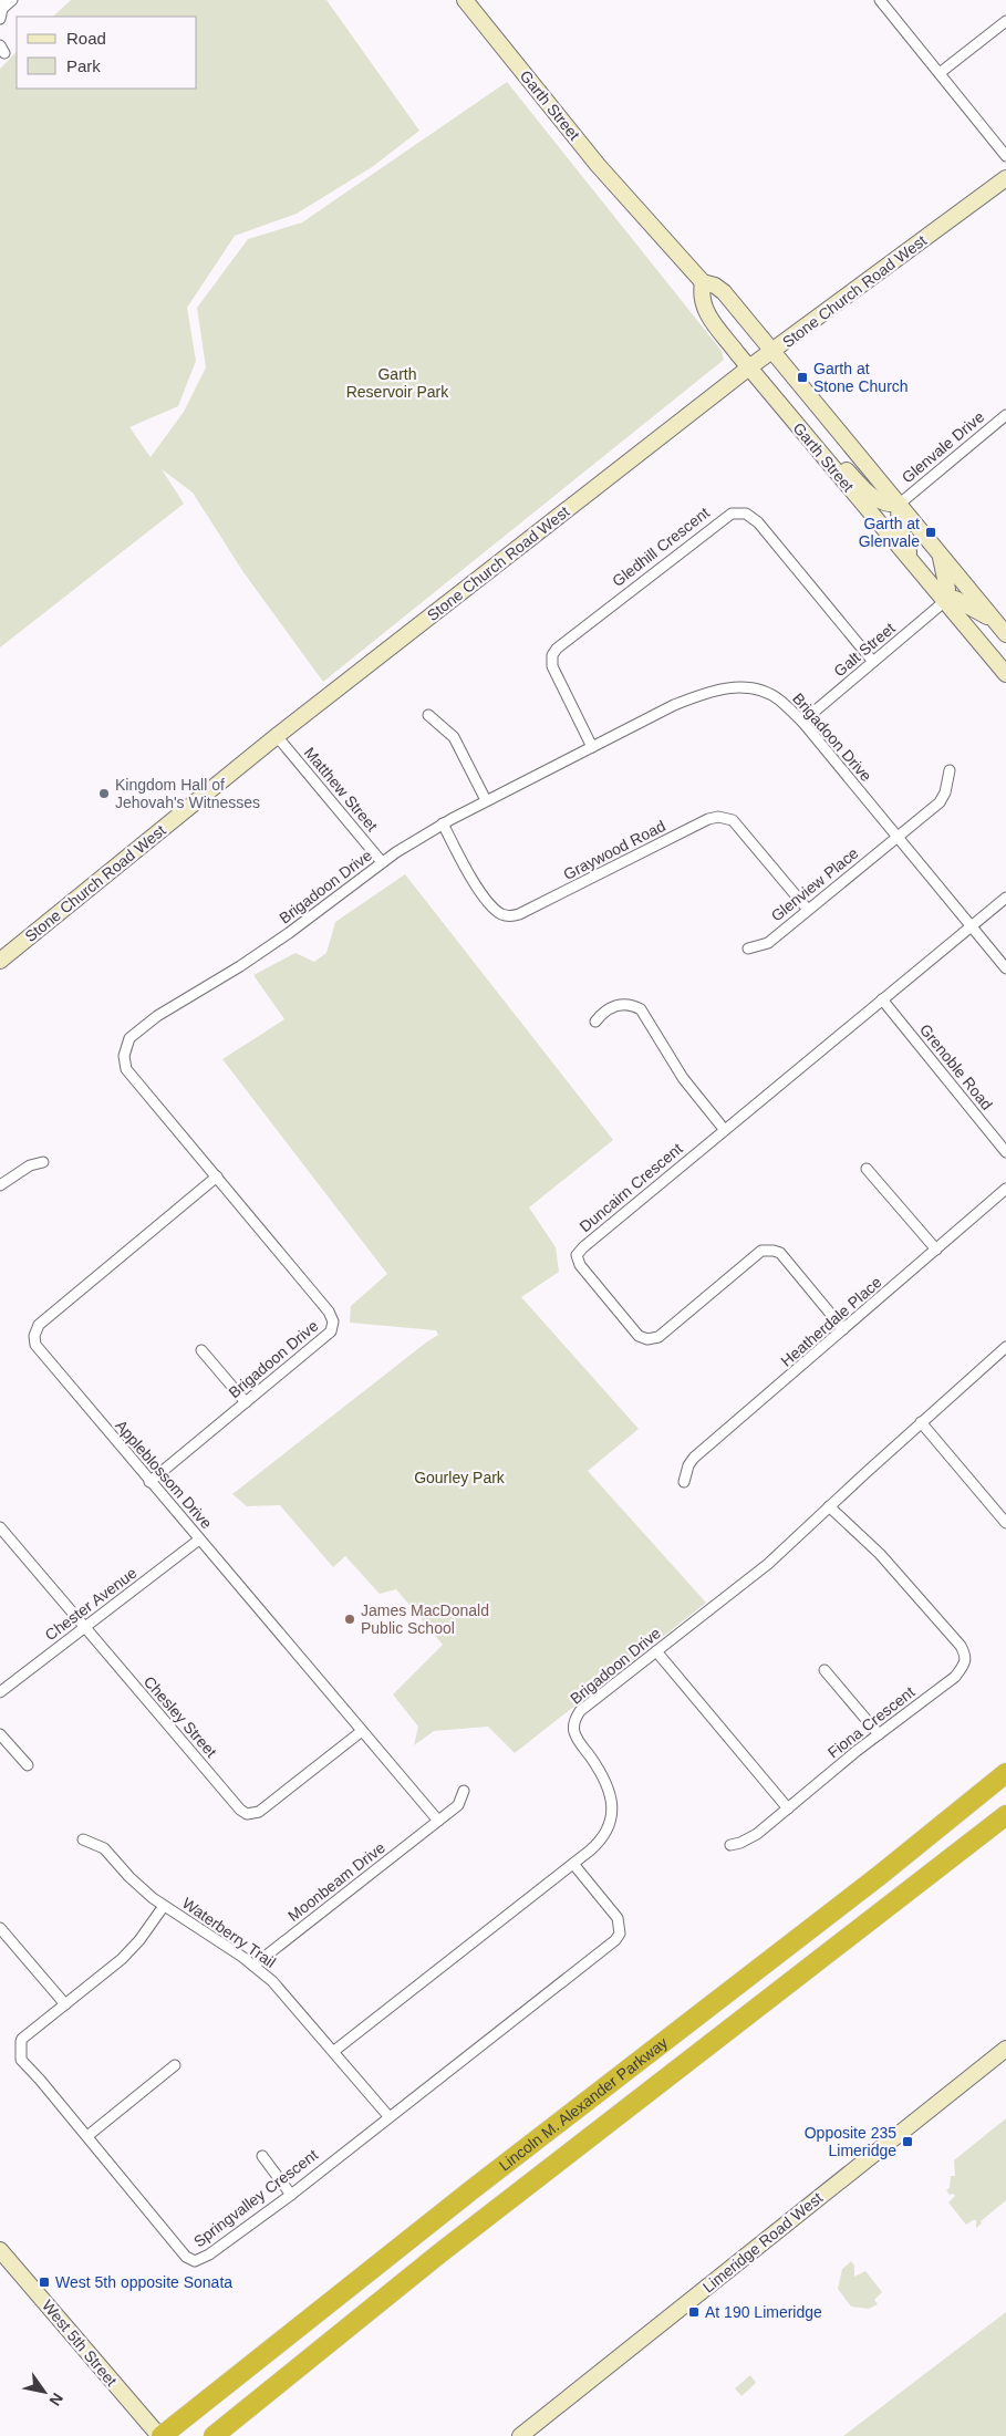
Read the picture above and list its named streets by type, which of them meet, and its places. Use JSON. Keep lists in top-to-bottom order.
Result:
{
  "streets": {
    "highway": ["Lincoln M. Alexander Parkway"],
    "main road": [
      "Garth Street",
      "Stone Church Road West",
      "Limeridge Road West",
      "West 5th Street"
    ],
    "street": [
      "Glenvale Drive",
      "Gledhill Crescent",
      "Galt Street",
      "Brigadoon Drive",
      "Matthew Street",
      "Graywood Road",
      "Glenview Place",
      "Grenoble Road",
      "Duncairn Crescent",
      "Heatherdale Place",
      "Appleblossom Drive",
      "Chester Avenue",
      "Chesley Street",
      "Fiona Crescent",
      "Moonbeam Drive",
      "Waterberry Trail",
      "Springvalley Crescent"
    ]
  },
  "crossings": [
    ["Garth Street", "Stone Church Road West"],
    ["Garth Street", "Glenvale Drive"],
    ["Garth Street", "Galt Street"],
    ["Stone Church Road West", "Matthew Street"],
    ["Gledhill Crescent", "Galt Street"],
    ["Gledhill Crescent", "Brigadoon Drive"],
    ["Galt Street", "Brigadoon Drive"],
    ["Brigadoon Drive", "Matthew Street"],
    ["Brigadoon Drive", "Graywood Road"],
    ["Brigadoon Drive", "Glenview Place"],
    ["Brigadoon Drive", "Duncairn Crescent"],
    ["Brigadoon Drive", "Appleblossom Drive"],
    ["Brigadoon Drive", "Fiona Crescent"],
    ["Brigadoon Drive", "Waterberry Trail"],
    ["Brigadoon Drive", "Springvalley Crescent"],
    ["Graywood Road", "Glenview Place"],
    ["Grenoble Road", "Duncairn Crescent"],
    ["Duncairn Crescent", "Heatherdale Place"],
    ["Appleblossom Drive", "Chester Avenue"],
    ["Appleblossom Drive", "Chesley Street"],
    ["Appleblossom Drive", "Moonbeam Drive"],
    ["Chester Avenue", "Chesley Street"],
    ["Moonbeam Drive", "Waterberry Trail"],
    ["Waterberry Trail", "Springvalley Crescent"],
    ["Lincoln M. Alexander Parkway", "West 5th Street"]
  ],
  "parks": ["Garth Reservoir Park", "Gourley Park"],
  "places": {
    "transit": [
      "Garth at Stone Church",
      "Garth at Glenvale",
      "Opposite 235 Limeridge",
      "West 5th opposite Sonata",
      "At 190 Limeridge"
    ],
    "other": ["Kingdom Hall of Jehovah's Witnesses", "James MacDonald Public School"]
  },
  "legend": ["Road", "Park"],
  "north": "bottom right"
}
